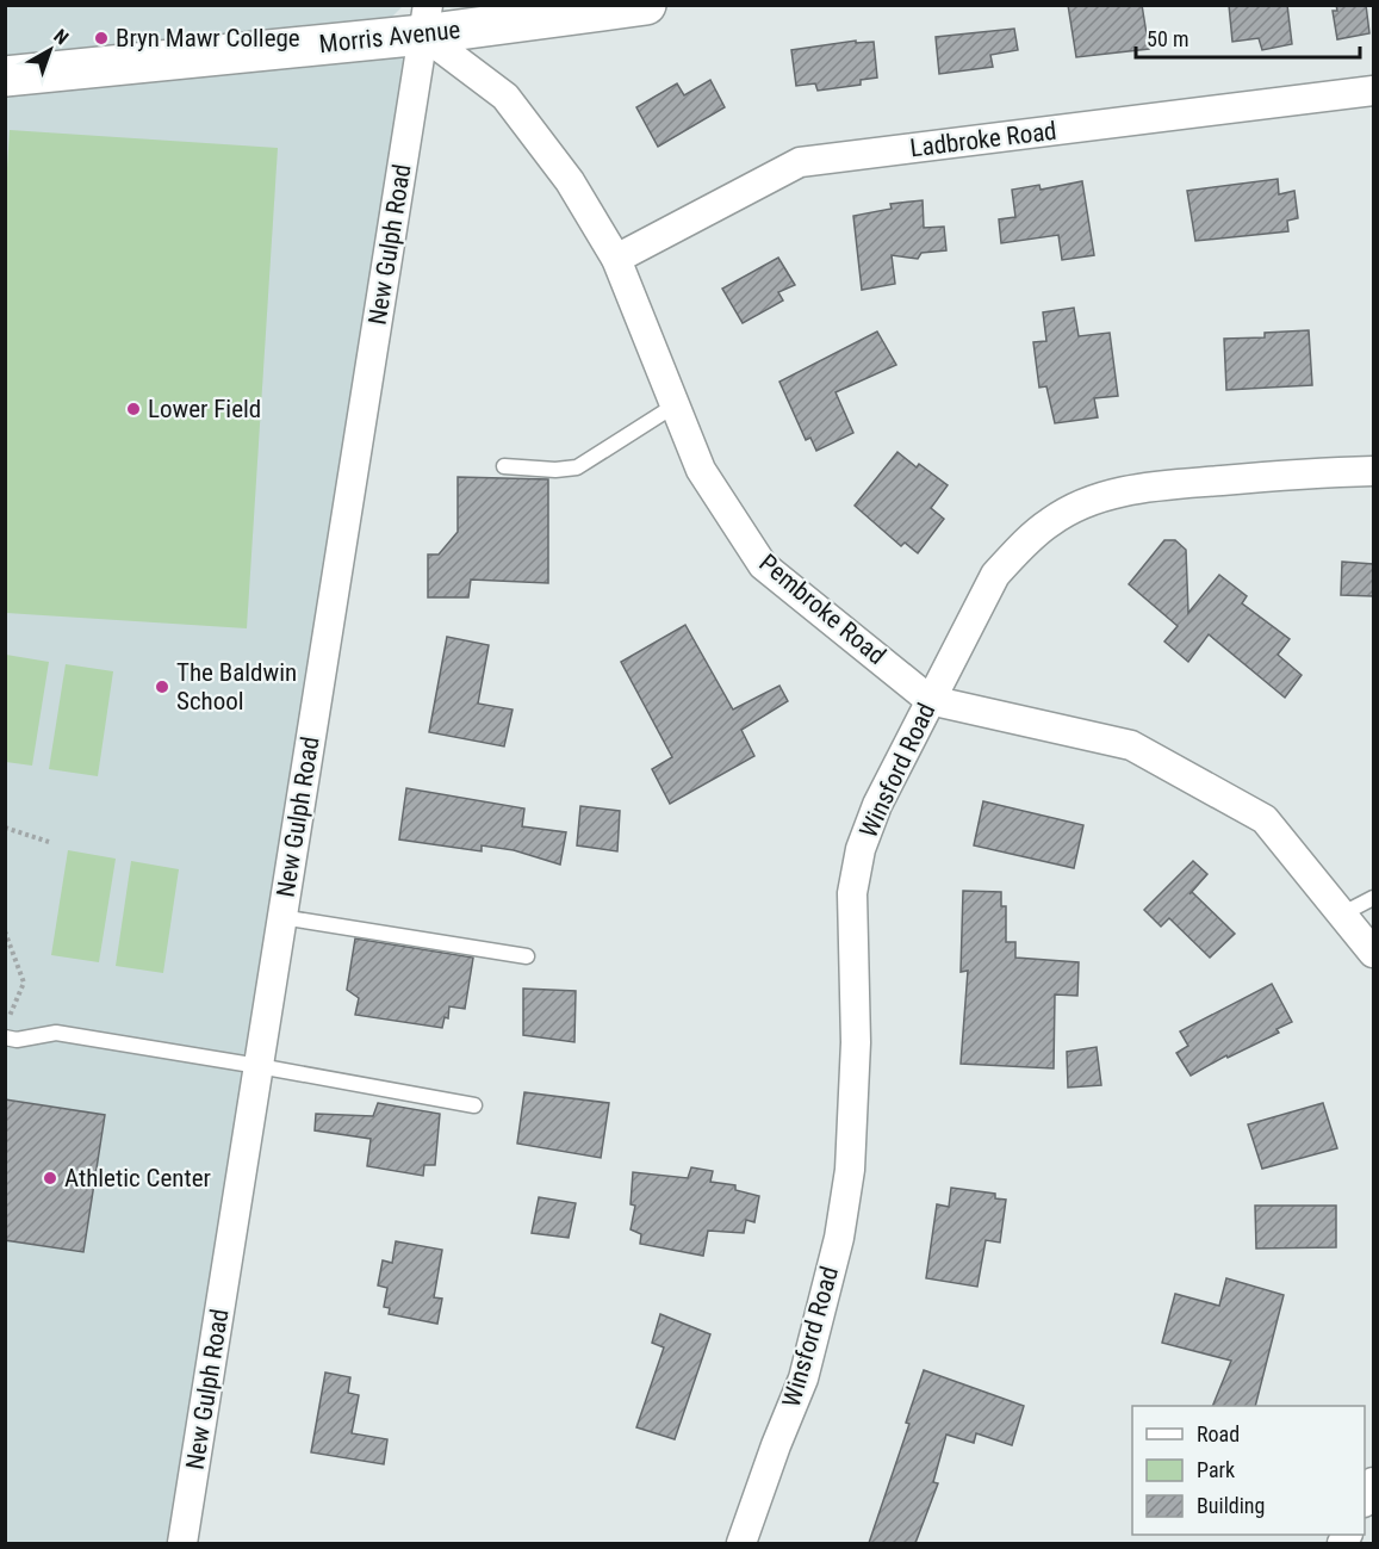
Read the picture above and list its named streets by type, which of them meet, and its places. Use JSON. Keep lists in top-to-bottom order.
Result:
{
  "streets": {
    "street": [
      "Morris Avenue",
      "Ladbroke Road",
      "New Gulph Road",
      "Pembroke Road",
      "Winsford Road"
    ]
  },
  "crossings": [
    ["Morris Avenue", "New Gulph Road"],
    ["Morris Avenue", "Pembroke Road"],
    ["Ladbroke Road", "Pembroke Road"],
    ["New Gulph Road", "Pembroke Road"],
    ["Pembroke Road", "Winsford Road"]
  ],
  "places": [
    "Bryn Mawr College",
    "Lower Field",
    "The Baldwin School",
    "Athletic Center"
  ],
  "legend": ["Road", "Park", "Building"],
  "scale_bar": "50 m",
  "north": "top right"
}
